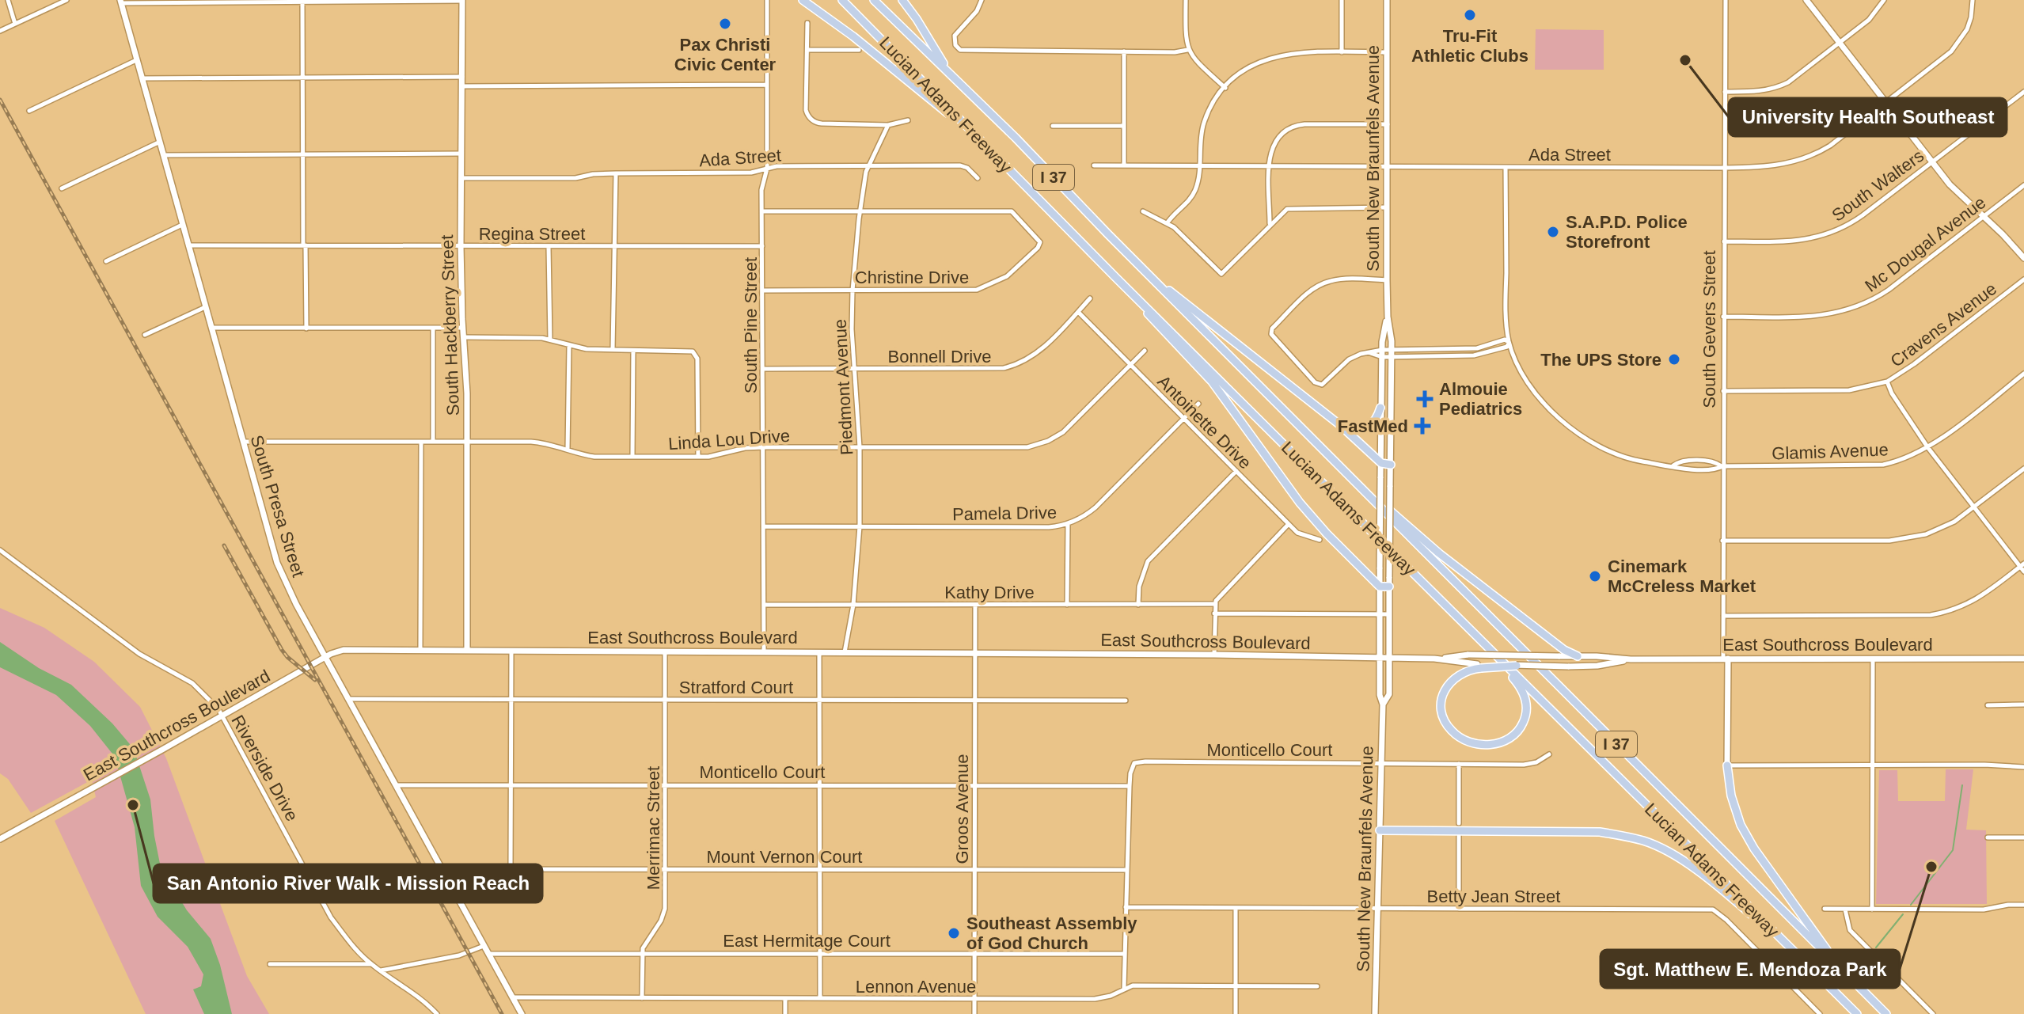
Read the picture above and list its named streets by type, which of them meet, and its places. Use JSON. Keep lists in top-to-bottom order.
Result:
{
  "streets": {
    "highway": ["Lucian Adams Freeway", "I 37"],
    "main road": [
      "South New Braunfels Avenue",
      "South Hackberry Street",
      "South Gevers Street",
      "South Presa Street",
      "East Southcross Boulevard"
    ],
    "street": [
      "Ada Street",
      "South Walters",
      "Regina Street",
      "Mc Dougal Avenue",
      "Christine Drive",
      "Cravens Avenue",
      "South Pine Street",
      "Bonnell Drive",
      "Piedmont Avenue",
      "Antoinette Drive",
      "Linda Lou Drive",
      "Glamis Avenue",
      "Pamela Drive",
      "Kathy Drive",
      "Stratford Court",
      "Monticello Court",
      "Riverside Drive",
      "Groos Avenue",
      "Merrimac Street",
      "Mount Vernon Court",
      "Betty Jean Street",
      "East Hermitage Court",
      "Lennon Avenue"
    ]
  },
  "crossings": [
    ["Ada Street", "South New Braunfels Avenue"],
    ["Ada Street", "South Hackberry Street"],
    ["Ada Street", "South Pine Street"],
    ["Ada Street", "South Gevers Street"],
    ["Ada Street", "Piedmont Avenue"],
    ["South New Braunfels Avenue", "East Southcross Boulevard"],
    ["South New Braunfels Avenue", "Monticello Court"],
    ["South New Braunfels Avenue", "Betty Jean Street"],
    ["South Walters", "South Gevers Street"],
    ["Regina Street", "South Hackberry Street"],
    ["Regina Street", "South Pine Street"],
    ["Regina Street", "South Presa Street"],
    ["Mc Dougal Avenue", "South Gevers Street"],
    ["Christine Drive", "South Pine Street"],
    ["Christine Drive", "Piedmont Avenue"],
    ["Cravens Avenue", "South Gevers Street"],
    ["South Hackberry Street", "Linda Lou Drive"],
    ["South Hackberry Street", "East Southcross Boulevard"],
    ["South Pine Street", "Bonnell Drive"],
    ["South Pine Street", "Linda Lou Drive"],
    ["South Pine Street", "Pamela Drive"],
    ["South Pine Street", "Kathy Drive"],
    ["South Pine Street", "East Southcross Boulevard"],
    ["South Gevers Street", "Glamis Avenue"],
    ["South Gevers Street", "East Southcross Boulevard"],
    ["Bonnell Drive", "Piedmont Avenue"],
    ["Bonnell Drive", "Antoinette Drive"],
    ["Piedmont Avenue", "Linda Lou Drive"],
    ["Piedmont Avenue", "Pamela Drive"],
    ["Piedmont Avenue", "Kathy Drive"],
    ["Piedmont Avenue", "East Southcross Boulevard"],
    ["Antoinette Drive", "Linda Lou Drive"],
    ["Antoinette Drive", "Pamela Drive"],
    ["Linda Lou Drive", "South Presa Street"],
    ["South Presa Street", "East Southcross Boulevard"],
    ["South Presa Street", "Stratford Court"],
    ["South Presa Street", "Monticello Court"],
    ["South Presa Street", "Mount Vernon Court"],
    ["South Presa Street", "East Hermitage Court"],
    ["South Presa Street", "Lennon Avenue"],
    ["Kathy Drive", "Groos Avenue"],
    ["East Southcross Boulevard", "Riverside Drive"],
    ["East Southcross Boulevard", "Groos Avenue"],
    ["East Southcross Boulevard", "Merrimac Street"],
    ["Stratford Court", "Groos Avenue"],
    ["Stratford Court", "Merrimac Street"],
    ["Monticello Court", "Groos Avenue"],
    ["Monticello Court", "Merrimac Street"],
    ["Groos Avenue", "Mount Vernon Court"],
    ["Groos Avenue", "East Hermitage Court"],
    ["Groos Avenue", "Lennon Avenue"],
    ["Merrimac Street", "Mount Vernon Court"],
    ["Merrimac Street", "East Hermitage Court"],
    ["Merrimac Street", "Lennon Avenue"]
  ],
  "places": {
    "other": [
      "Tru-Fit Athletic Clubs",
      "Pax Christi Civic Center",
      "University Health Southeast",
      "S.A.P.D. Police Storefront",
      "The UPS Store",
      "Cinemark McCreless Market",
      "San Antonio River Walk - Mission Reach",
      "Sgt. Matthew E. Mendoza Park",
      "Southeast Assembly of God Church"
    ],
    "health": ["Almouie Pediatrics", "FastMed"]
  }
}
